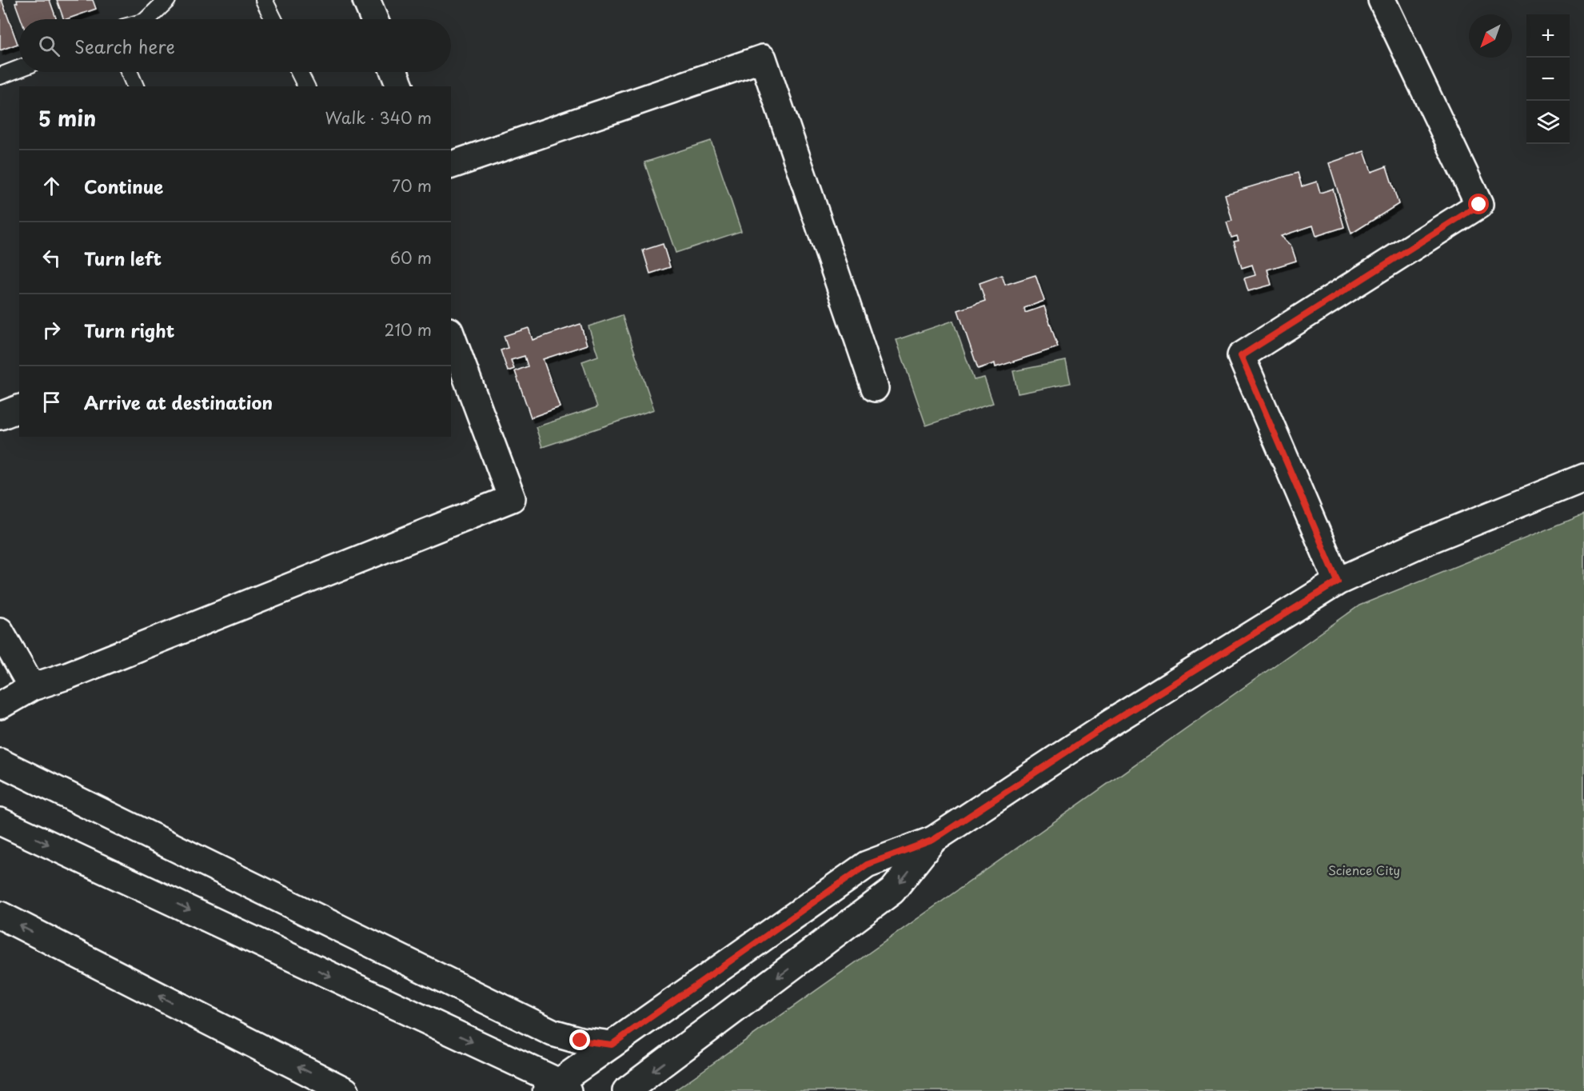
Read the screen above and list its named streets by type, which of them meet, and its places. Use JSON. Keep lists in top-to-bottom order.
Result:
{
  "parks": ["Science City"],
  "north": "bottom left",
  "page": {
    "map_buttons": ["+", "−"],
    "search": "Search here",
    "heading": ["5 min", "Walk · 340 m"],
    "list": [
      ["Continue", "70 m"],
      ["Turn left", "60 m"],
      ["Turn right", "210 m"],
      "Arrive at destination"
    ]
  }
}
